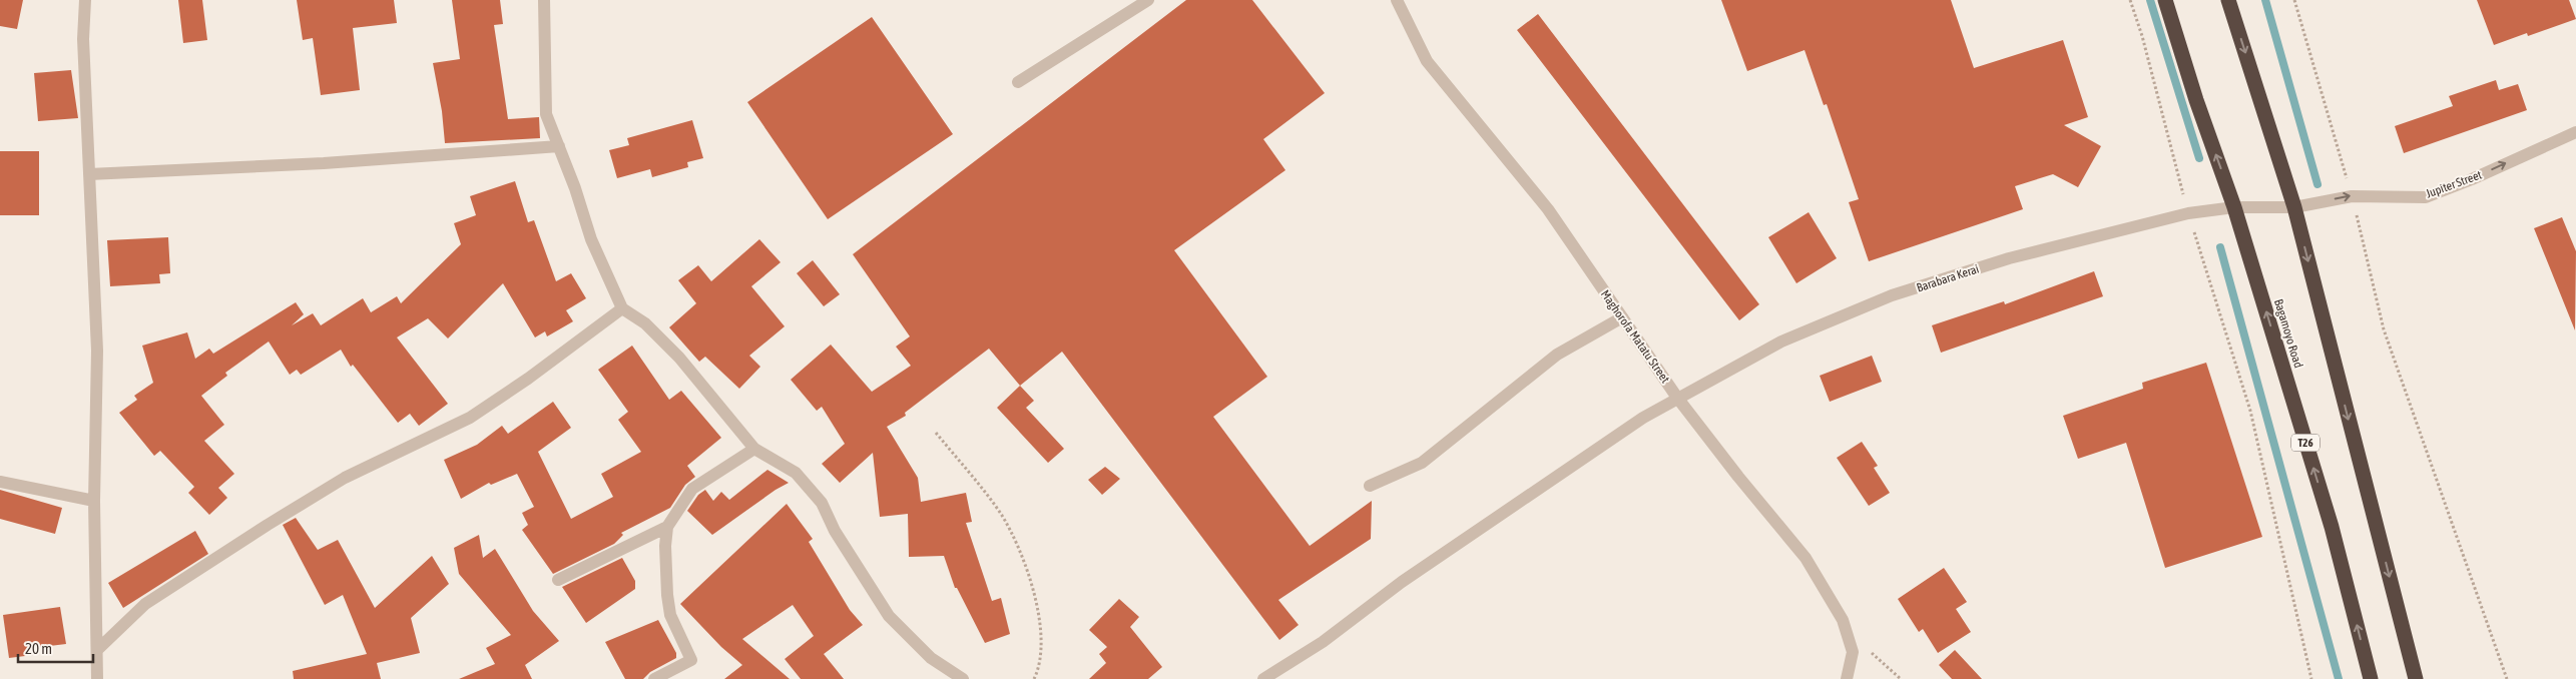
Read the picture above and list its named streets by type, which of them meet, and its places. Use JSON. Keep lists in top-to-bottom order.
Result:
{
  "streets": {
    "highway": ["Bagamoyo Road", "T26"],
    "street": ["Jupiter Street", "Barabara Kerai", "Maghorofa Matatu Street"]
  },
  "crossings": [
    ["Jupiter Street", "Barabara Kerai"],
    ["Jupiter Street", "Bagamoyo Road"],
    ["Barabara Kerai", "Bagamoyo Road"],
    ["Barabara Kerai", "Maghorofa Matatu Street"]
  ],
  "one_way": ["Jupiter Street"],
  "scale_bar": "20 m"
}
